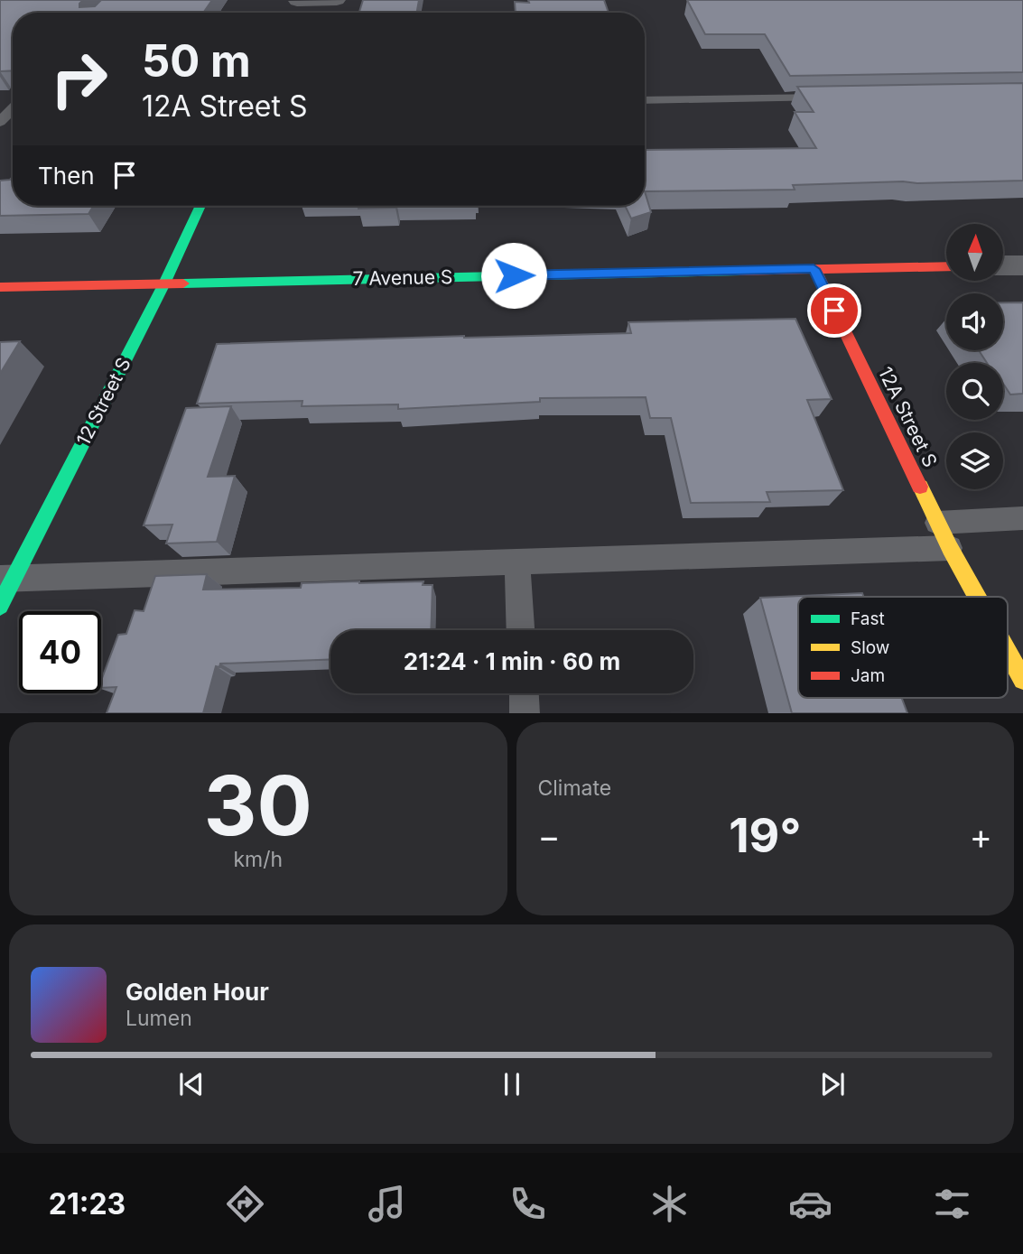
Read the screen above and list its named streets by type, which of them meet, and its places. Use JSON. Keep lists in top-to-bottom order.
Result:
{
  "streets": {
    "street": ["7 Avenue S", "12 Street S", "12A Street S"]
  },
  "crossings": [
    ["7 Avenue S", "12 Street S"],
    ["7 Avenue S", "12A Street S"]
  ],
  "legend": ["Fast", "Slow", "Jam"],
  "north": "top",
  "page": {
    "turn": ["50 m", "12A Street S"],
    "then": "Then",
    "limit": "40",
    "trip": "21:24 · 1 min · 60 m",
    "tile": [
      ["30", "km/h"],
      "Climate"
    ],
    "heat": ["−", "19°", "+"],
    "song": ["Golden Hour", "Lumen"],
    "tabs": "21:23"
  }
}
